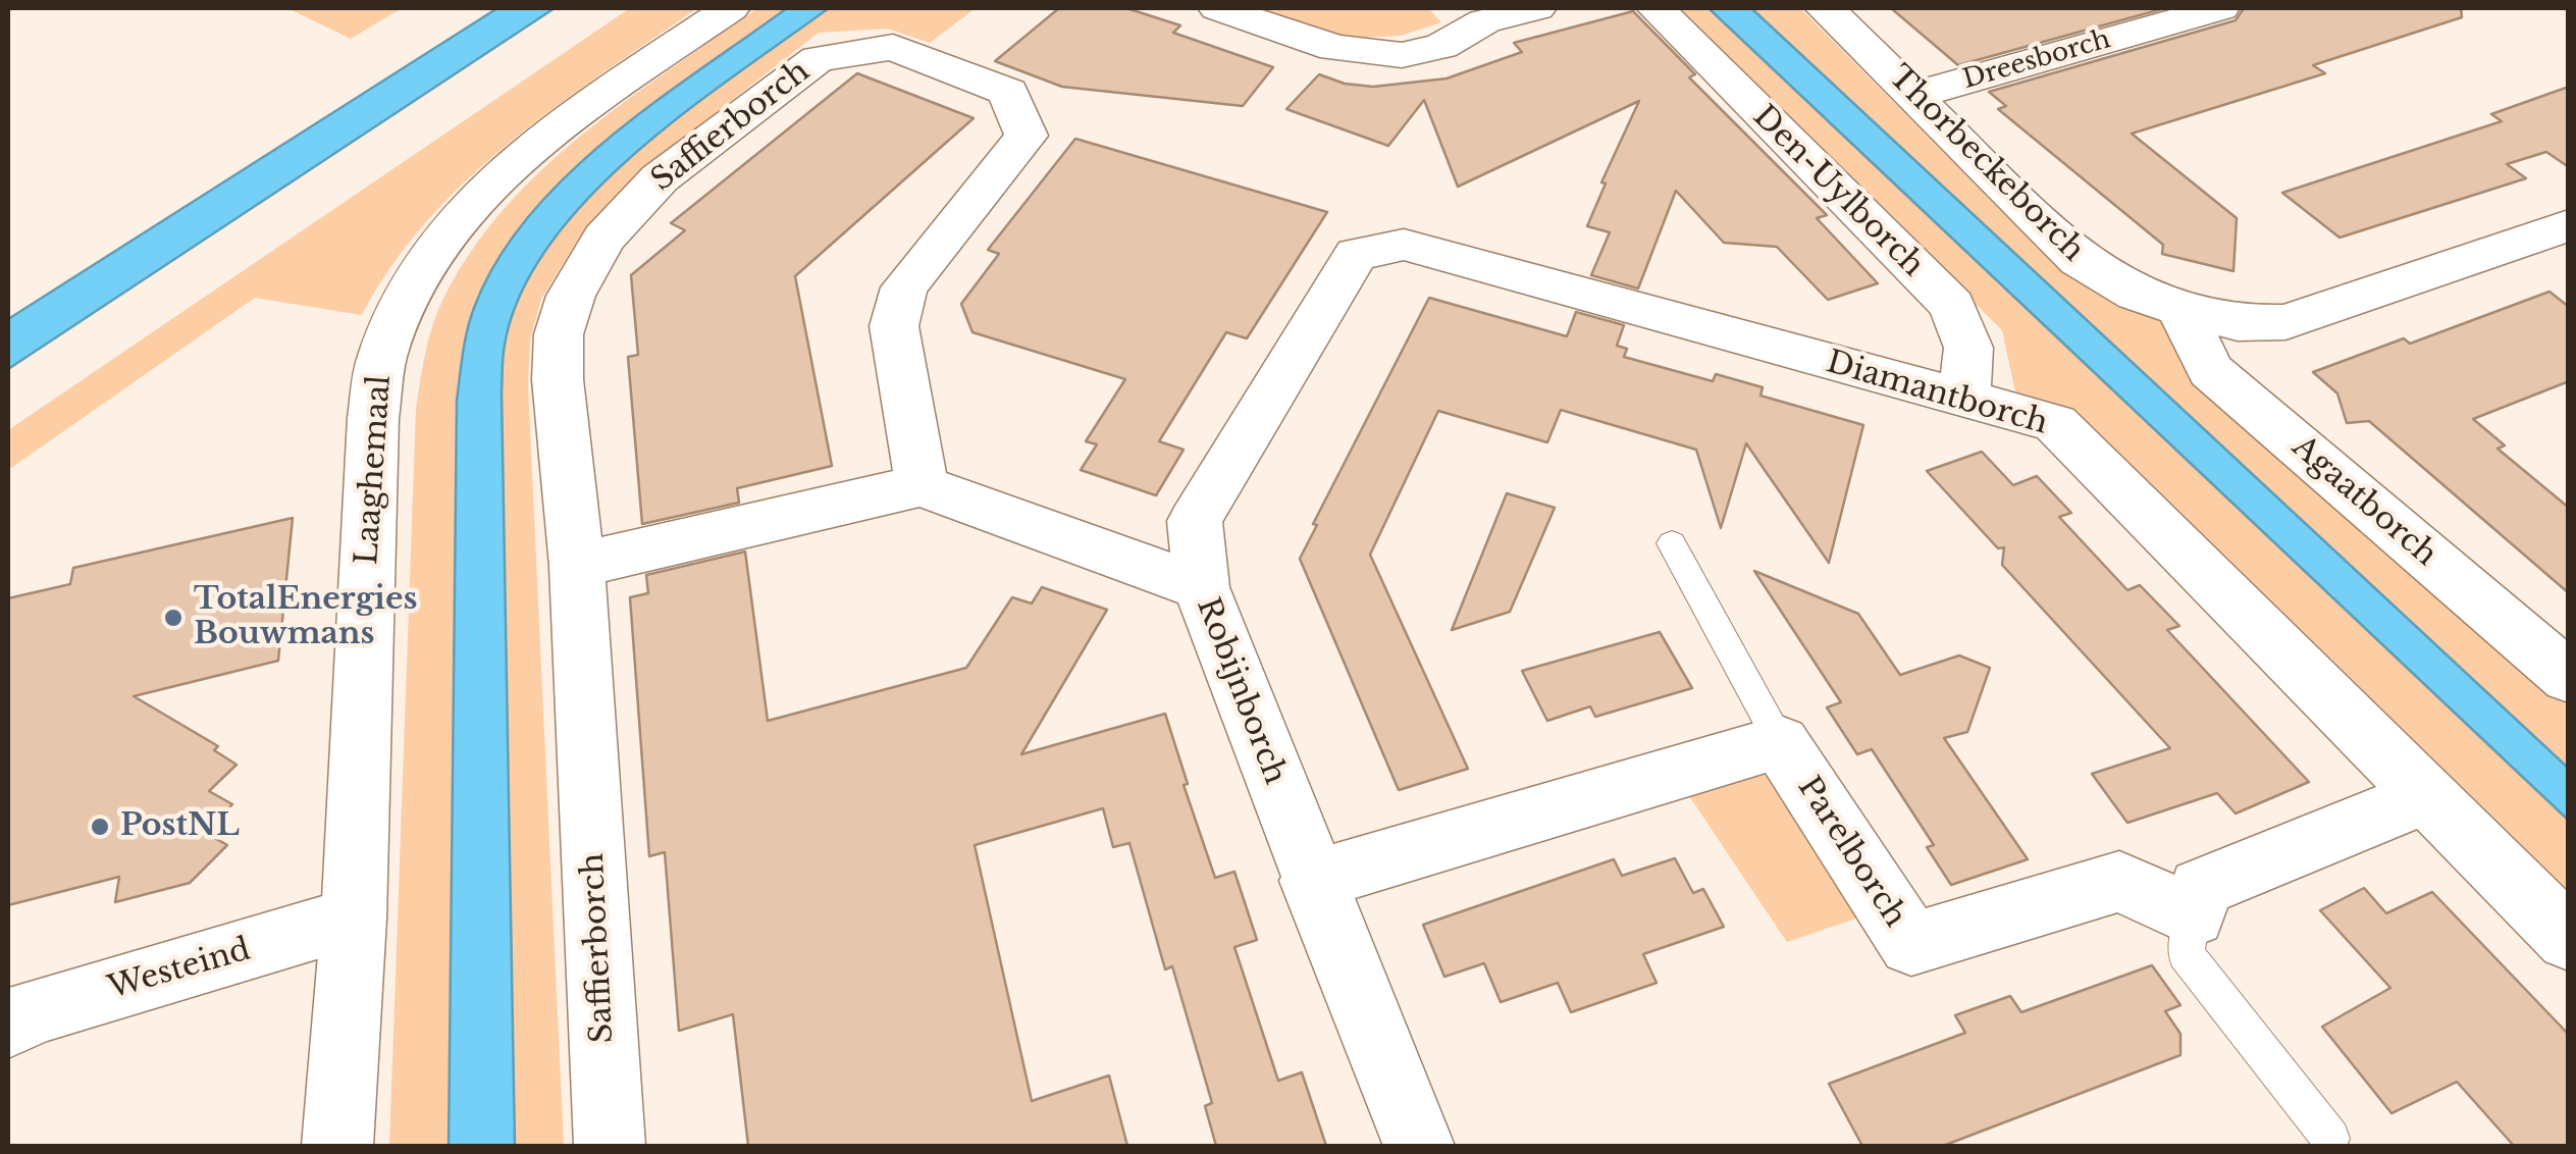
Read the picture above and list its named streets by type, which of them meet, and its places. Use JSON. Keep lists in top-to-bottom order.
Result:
{
  "streets": {
    "street": [
      "Dreesborch",
      "Saffierborch",
      "Thorbeckeborch",
      "Den-Uylborch",
      "Diamantborch",
      "Laaghemaal",
      "Agaatborch",
      "Robijnborch",
      "Parelborch",
      "Westeind"
    ]
  },
  "crossings": [
    ["Dreesborch", "Thorbeckeborch"],
    ["Thorbeckeborch", "Agaatborch"],
    ["Den-Uylborch", "Diamantborch"],
    ["Diamantborch", "Robijnborch"],
    ["Laaghemaal", "Westeind"],
    ["Robijnborch", "Parelborch"]
  ],
  "places": ["TotalEnergies Bouwmans", "PostNL"]
}
